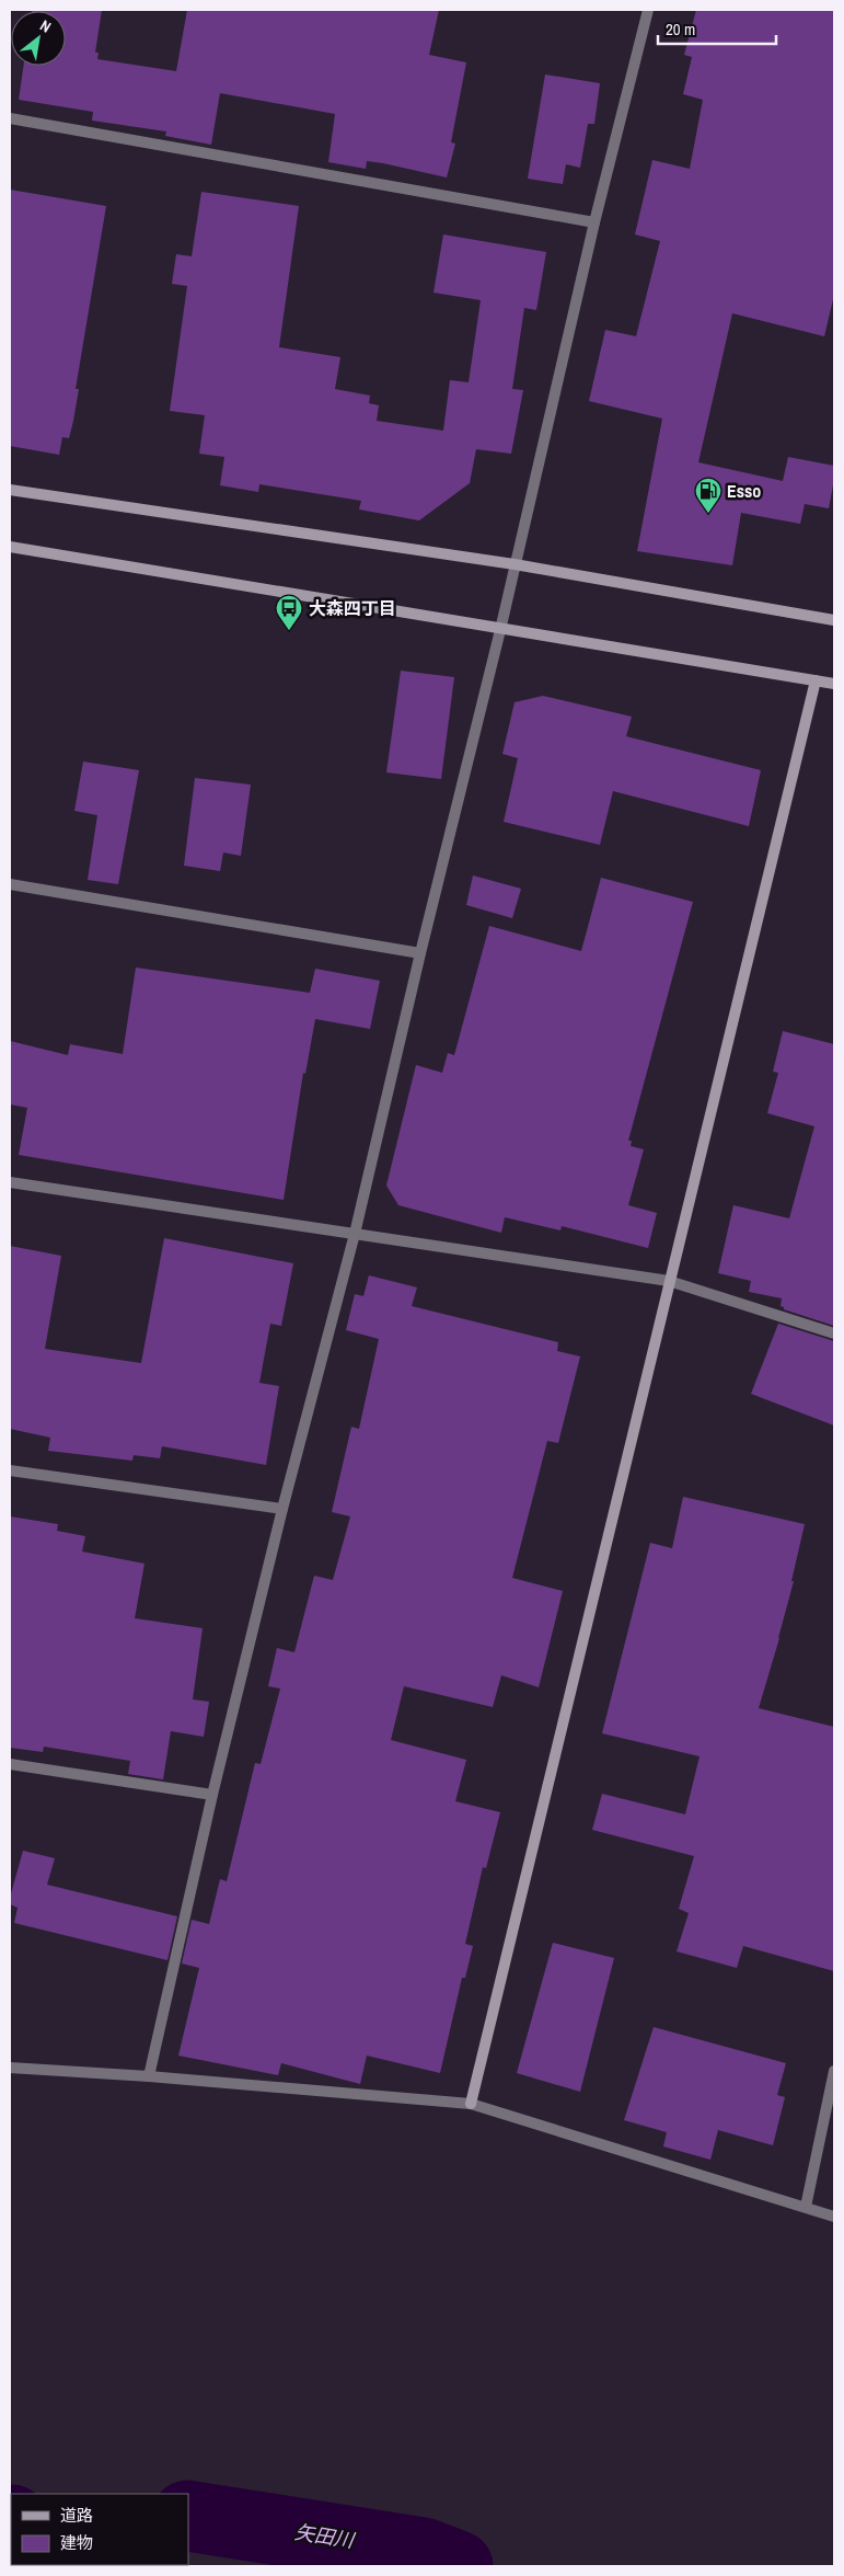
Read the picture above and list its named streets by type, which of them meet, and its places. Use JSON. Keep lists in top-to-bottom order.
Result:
{
  "water": ["矢田川"],
  "places": {
    "fuel station": ["Esso"],
    "bus stop": ["大森四丁目"]
  },
  "legend": ["道路", "建物"],
  "scale_bar": "20 m",
  "north": "top right"
}
